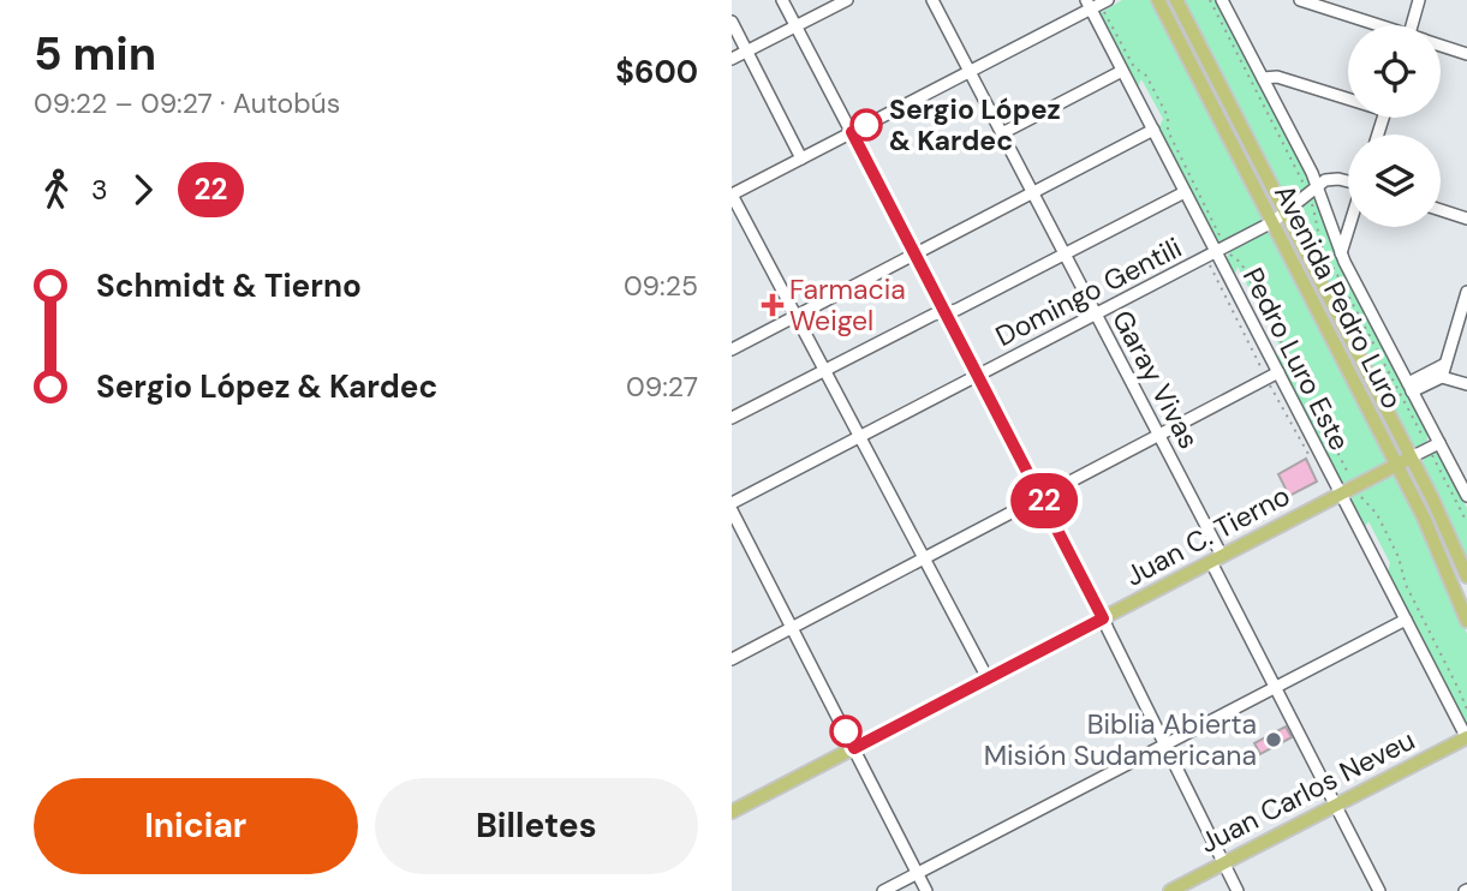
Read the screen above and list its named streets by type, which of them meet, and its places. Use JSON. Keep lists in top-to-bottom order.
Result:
{
  "streets": {
    "main road": ["Avenida Pedro Luro", "Juan C. Tierno", "Juan Carlos Neveu"],
    "street": ["Domingo Gentili", "Pedro Luro Este", "Garay Vivas"]
  },
  "crossings": [
    ["Domingo Gentili", "Avenida Pedro Luro"],
    ["Domingo Gentili", "Pedro Luro Este"],
    ["Domingo Gentili", "Garay Vivas"],
    ["Avenida Pedro Luro", "Juan C. Tierno"],
    ["Pedro Luro Este", "Juan C. Tierno"],
    ["Pedro Luro Este", "Juan Carlos Neveu"],
    ["Garay Vivas", "Juan C. Tierno"],
    ["Garay Vivas", "Juan Carlos Neveu"]
  ],
  "places": {
    "other": ["Sergio López & Kardec", "Biblia Abierta Misión Sudamericana"],
    "health": ["Farmacia Weigel"]
  },
  "lines": ["bus line 22"],
  "page": {
    "heading": ["5 min", "09:22 – 09:27 · Autobús", "$600"],
    "on_map": "22",
    "legs": ["3", "22"],
    "list": [
      {
        "name": "Schmidt & Tierno",
        "value": "09:25"
      },
      {
        "name": "Sergio López & Kardec",
        "value": "09:27"
      }
    ],
    "buttons": ["Iniciar", "Billetes"]
  }
}
